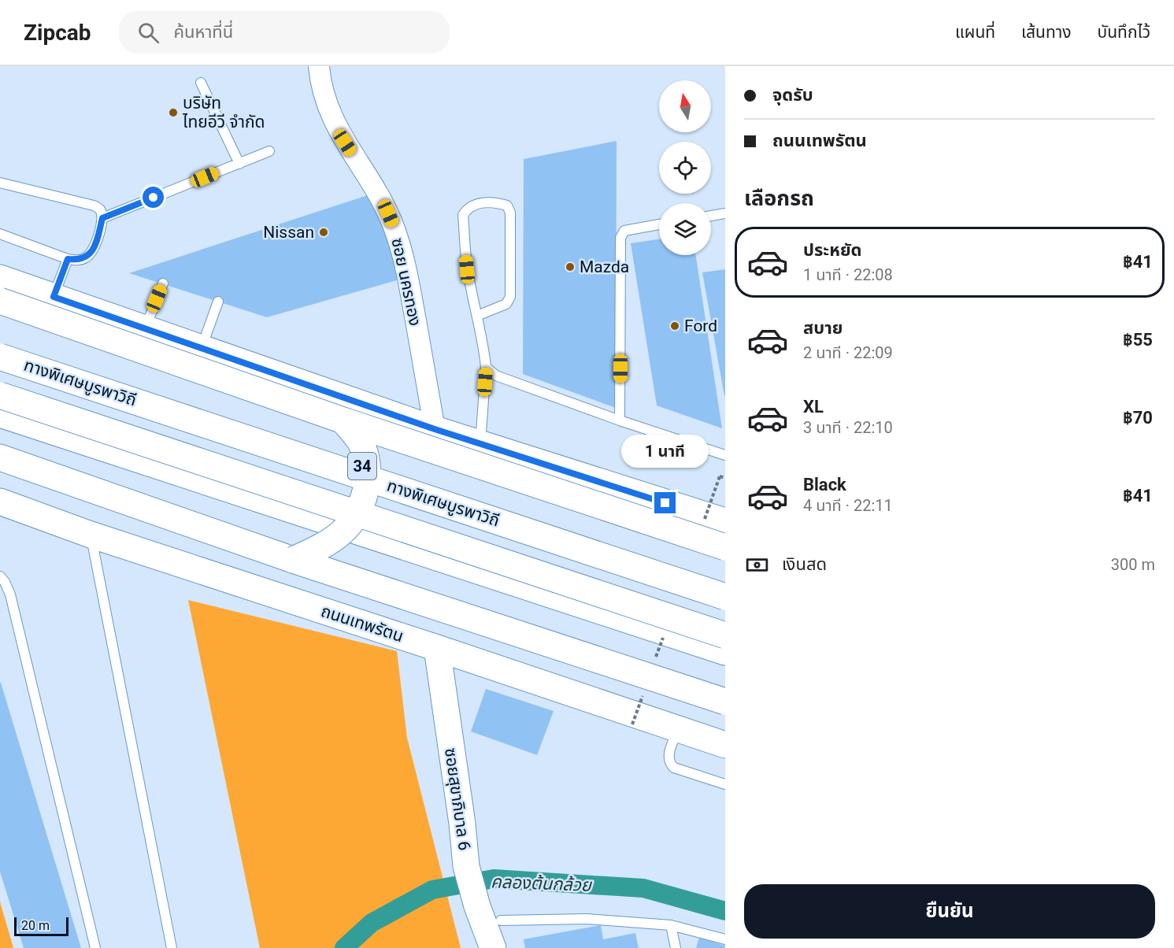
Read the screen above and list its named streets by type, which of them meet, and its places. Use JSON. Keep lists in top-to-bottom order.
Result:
{
  "streets": {
    "main road": [
      "ทางพิเศษบูรพาวิถี",
      "34",
      "ถนนเทพรัตน",
      "ซอยสุขาภิบาล 6"
    ],
    "street": ["ซอย นครทอง"]
  },
  "crossings": [
    ["ถนนเทพรัตน", "ซอยสุขาภิบาล 6"]
  ],
  "water": ["คลองต้นกล้วย"],
  "places": [
    "บริษัท ไทยอีวี จำกัด",
    "Nissan",
    "Mazda",
    "Ford"
  ],
  "scale_bar": "20 m",
  "north": "top",
  "page": {
    "header": "Zipcab",
    "search": "ค้นหาที่นี่",
    "nav": ["แผนที่", "เส้นทาง", "บันทึกไว้"],
    "banner": ["จุดรับ", "ถนนเทพรัตน"],
    "heading": "เลือกรถ",
    "list": [
      {
        "name": "ประหยัด",
        "note": "1 นาที · 22:08",
        "value": "฿41"
      },
      {
        "name": "สบาย",
        "note": "2 นาที · 22:09",
        "value": "฿55"
      },
      {
        "name": "XL",
        "note": "3 นาที · 22:10",
        "value": "฿70"
      },
      {
        "name": "Black",
        "note": "4 นาที · 22:11",
        "value": "฿41"
      }
    ],
    "bubble": "1 นาที",
    "pay": ["เงินสด", "300 m"],
    "buttons": "ยืนยัน",
    "scale": "20 m"
  }
}
